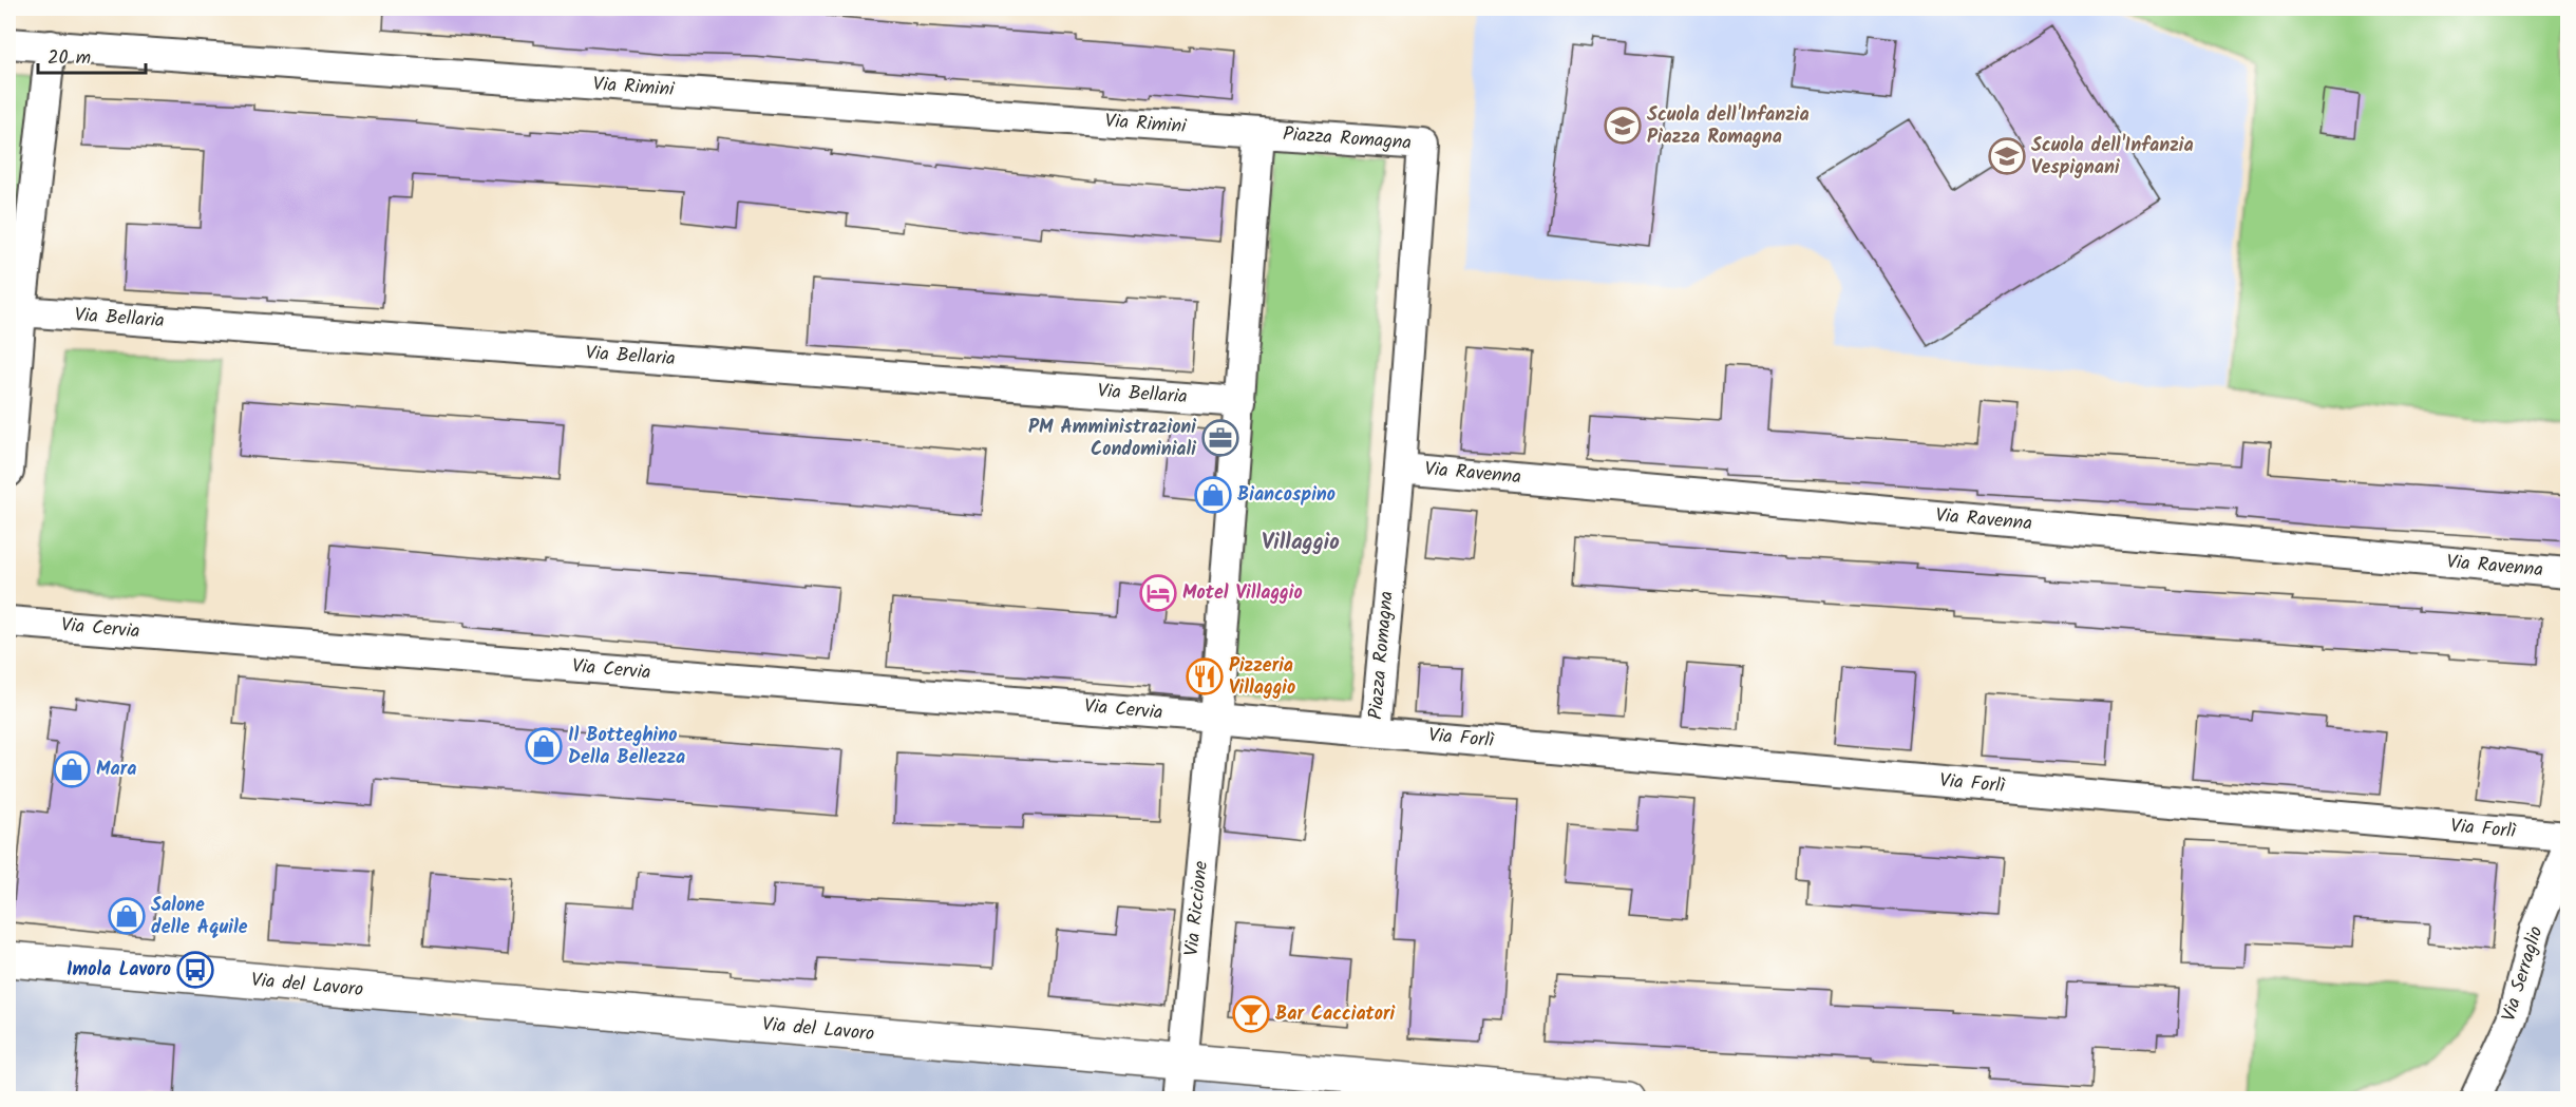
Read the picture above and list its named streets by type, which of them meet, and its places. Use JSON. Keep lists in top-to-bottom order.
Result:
{
  "streets": {
    "main road": ["Via del Lavoro"],
    "street": [
      "Via Rimini",
      "Piazza Romagna",
      "Via Bellaria",
      "Via Ravenna",
      "Via Cervia",
      "Via Forlì",
      "Via Riccione",
      "Via Serraglio"
    ]
  },
  "crossings": [
    ["Via Rimini", "Piazza Romagna"],
    ["Piazza Romagna", "Via Bellaria"],
    ["Piazza Romagna", "Via Ravenna"],
    ["Piazza Romagna", "Via Cervia"],
    ["Piazza Romagna", "Via Forlì"],
    ["Piazza Romagna", "Via Riccione"],
    ["Via Cervia", "Via Riccione"],
    ["Via Riccione", "Via del Lavoro"]
  ],
  "districts": ["Villaggio"],
  "places": {
    "school or university": ["Scuola dell'Infanzia Piazza Romagna", "Scuola dell'Infanzia Vespignani"],
    "office": ["PM Amministrazioni Condominiali"],
    "shop": [
      "Biancospino",
      "Il Botteghino Della Bellezza",
      "Mara",
      "Salone delle Aquile"
    ],
    "hotel": ["Motel Villaggio"],
    "restaurant": ["Pizzeria Villaggio"],
    "bus stop": ["Imola Lavoro"],
    "bar": ["Bar Cacciatori"]
  },
  "scale_bar": "20 m"
}
